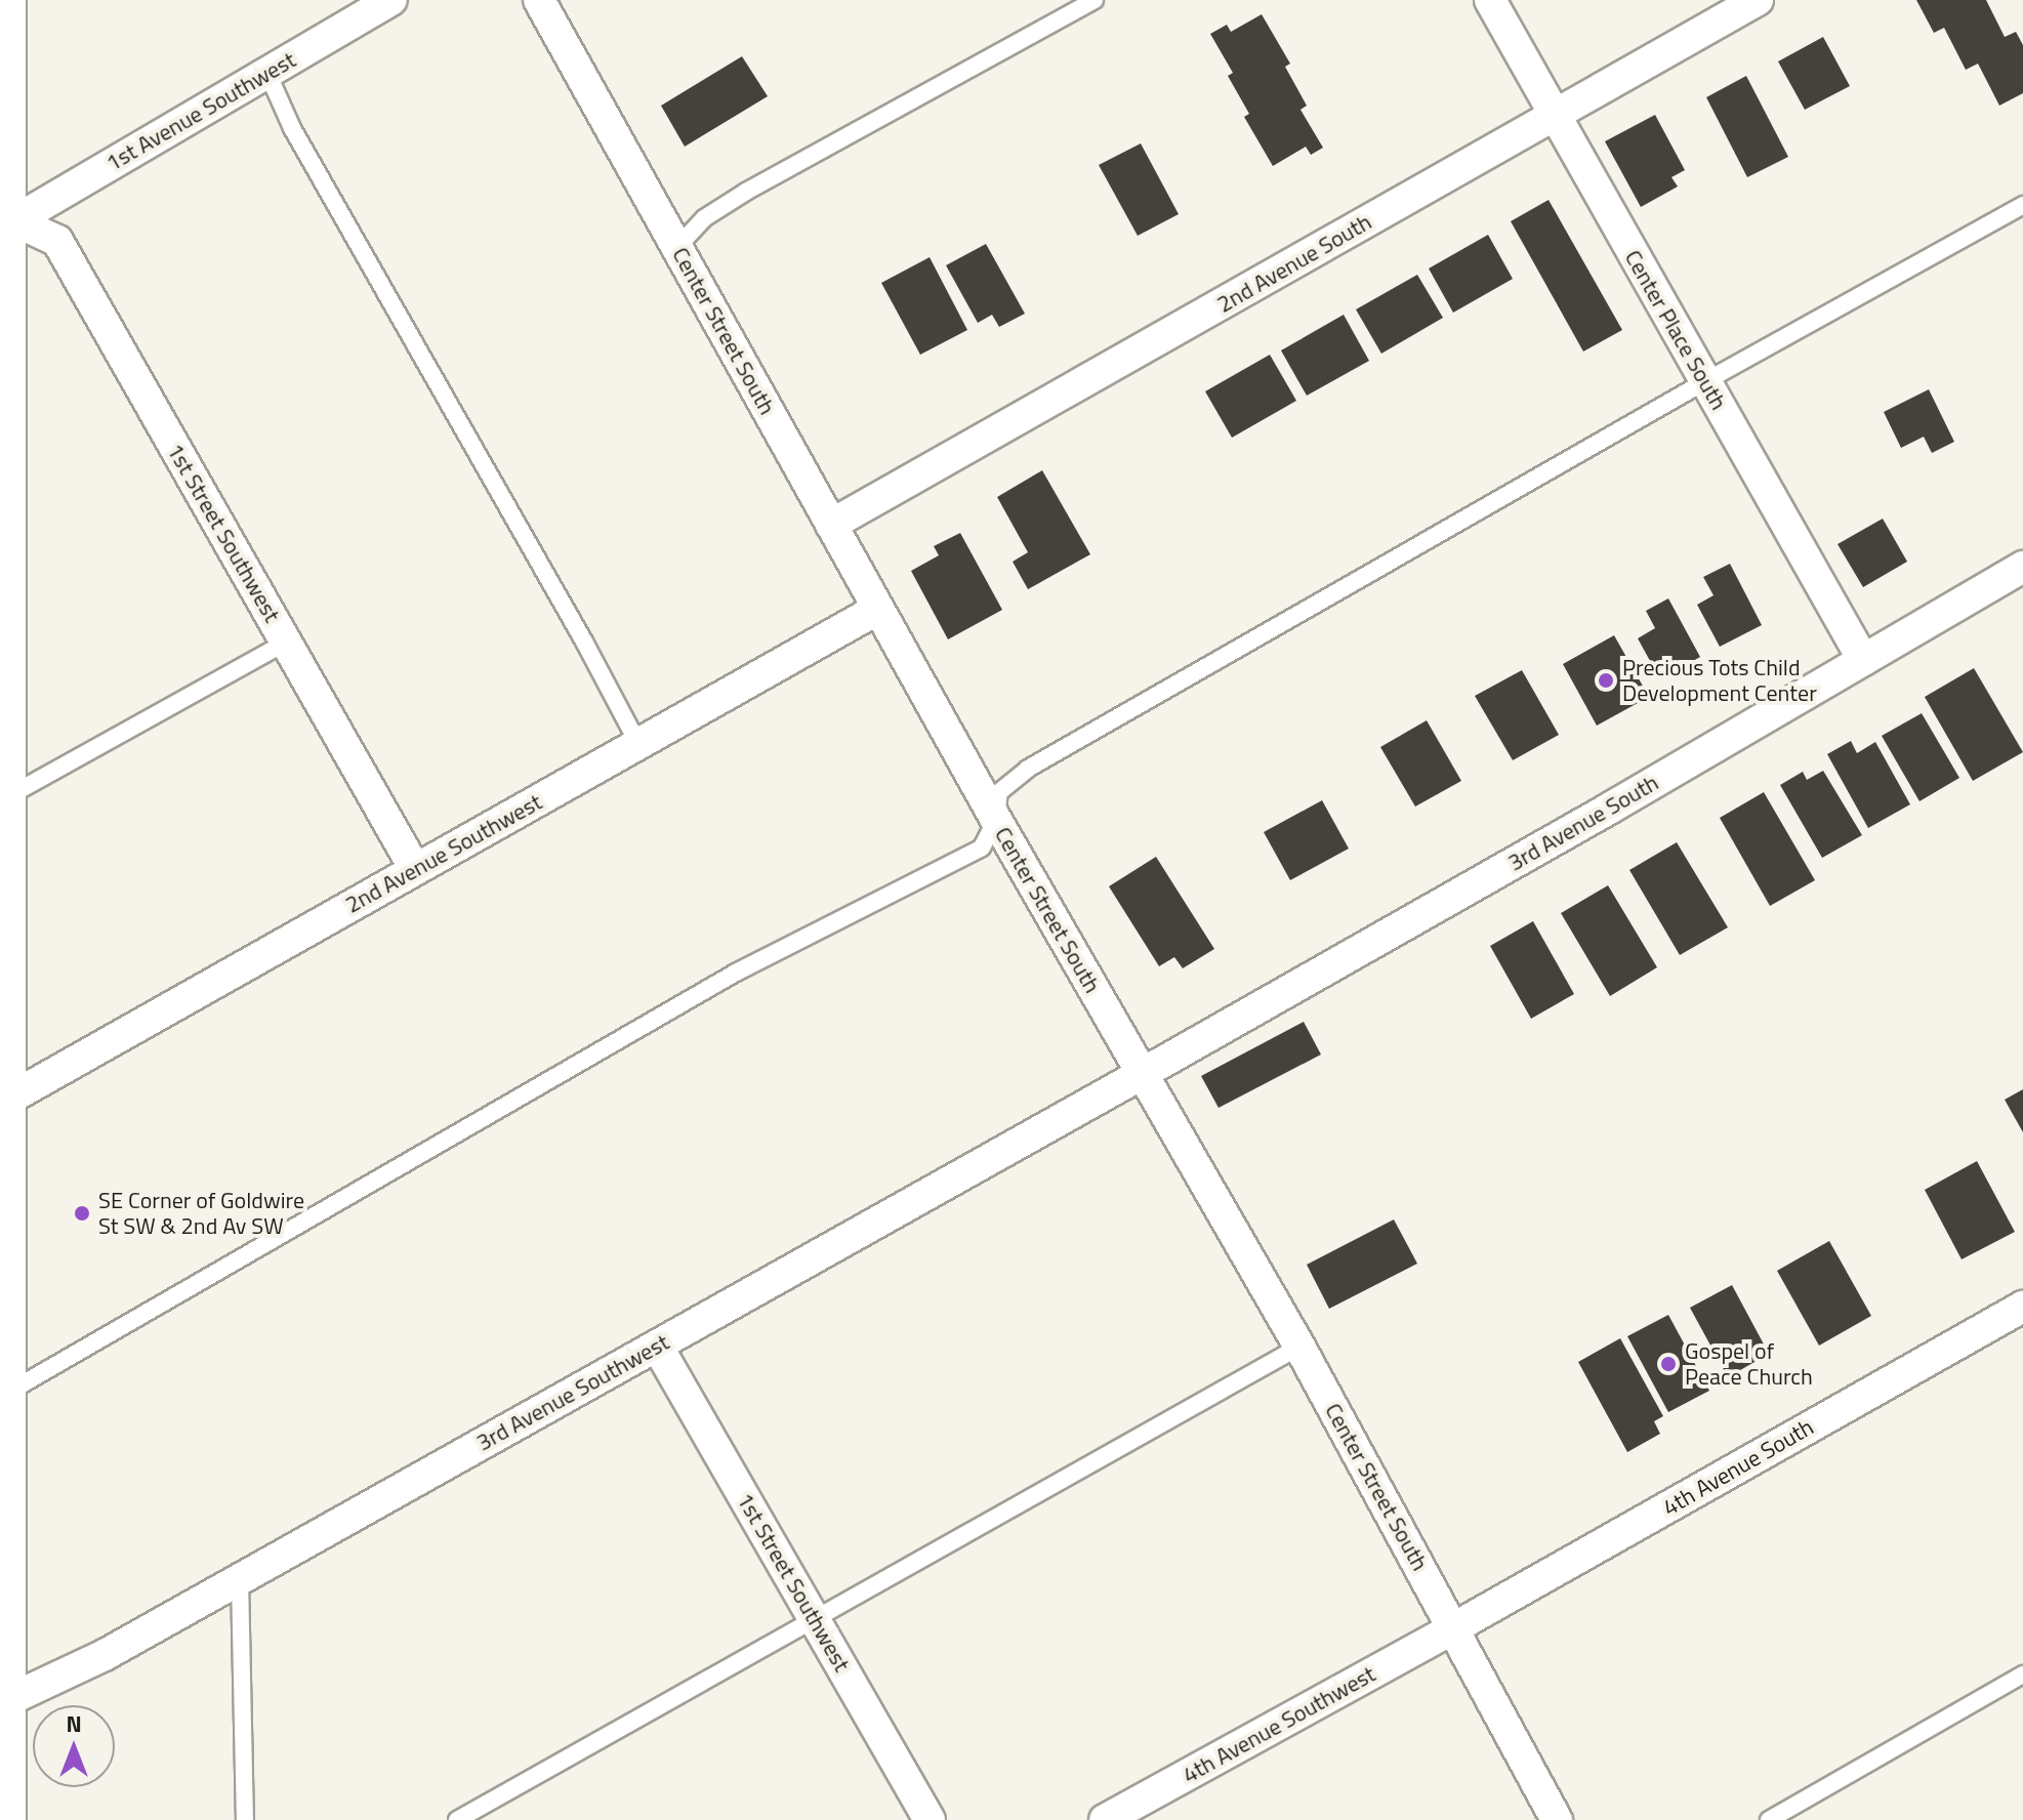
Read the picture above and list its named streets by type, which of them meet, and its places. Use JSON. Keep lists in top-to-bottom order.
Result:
{
  "streets": {
    "street": [
      "1st Avenue Southwest",
      "2nd Avenue South",
      "Center Place South",
      "Center Street South",
      "1st Street Southwest",
      "3rd Avenue South",
      "2nd Avenue Southwest",
      "3rd Avenue Southwest",
      "4th Avenue South",
      "4th Avenue Southwest"
    ]
  },
  "crossings": [
    ["1st Avenue Southwest", "1st Street Southwest"],
    ["2nd Avenue South", "Center Place South"],
    ["2nd Avenue South", "Center Street South"],
    ["Center Place South", "3rd Avenue South"],
    ["Center Street South", "3rd Avenue South"],
    ["Center Street South", "2nd Avenue Southwest"],
    ["Center Street South", "3rd Avenue Southwest"],
    ["Center Street South", "4th Avenue South"],
    ["Center Street South", "4th Avenue Southwest"],
    ["1st Street Southwest", "2nd Avenue Southwest"],
    ["1st Street Southwest", "3rd Avenue Southwest"],
    ["3rd Avenue South", "3rd Avenue Southwest"],
    ["4th Avenue South", "4th Avenue Southwest"]
  ],
  "places": ["Precious Tots Child Development Center", "SE Corner of Goldwire St SW & 2nd Av SW", "Gospel of Peace Church"],
  "north": "top"
}
